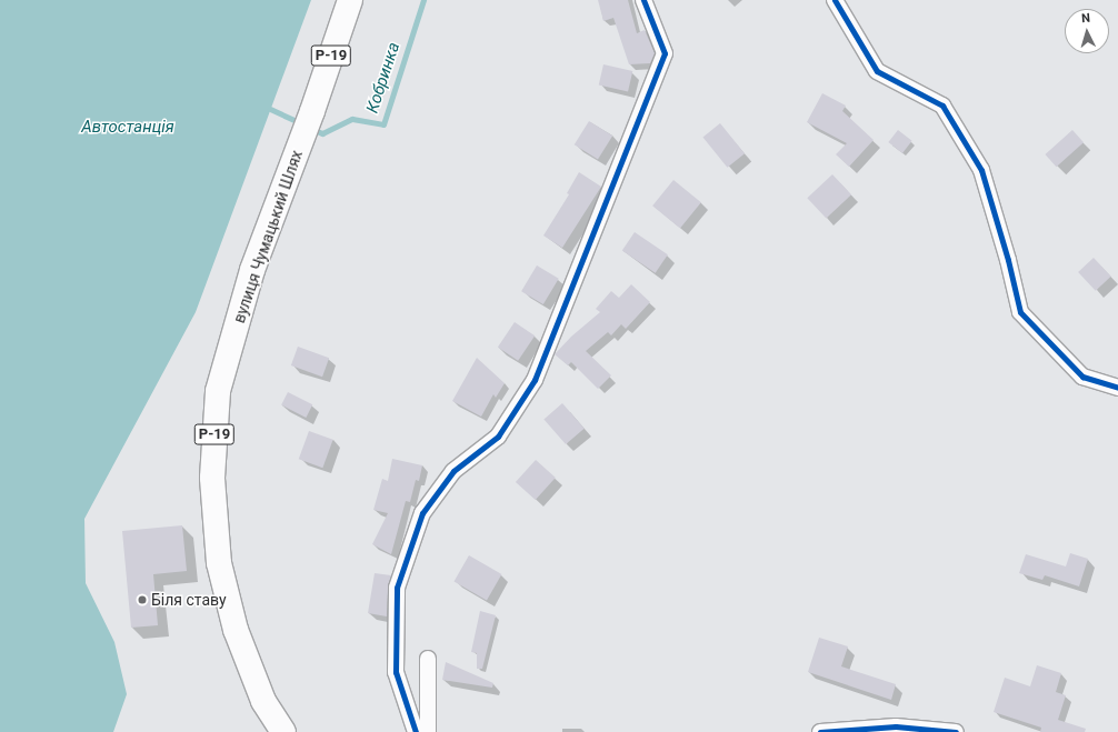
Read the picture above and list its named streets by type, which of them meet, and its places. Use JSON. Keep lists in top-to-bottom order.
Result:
{
  "streets": {
    "main road": ["Р-19", "вулиця Чумацький Шлях"]
  },
  "water": ["Кобринка", "Автостанція"],
  "places": ["Біля ставу"],
  "north": "top"
}
